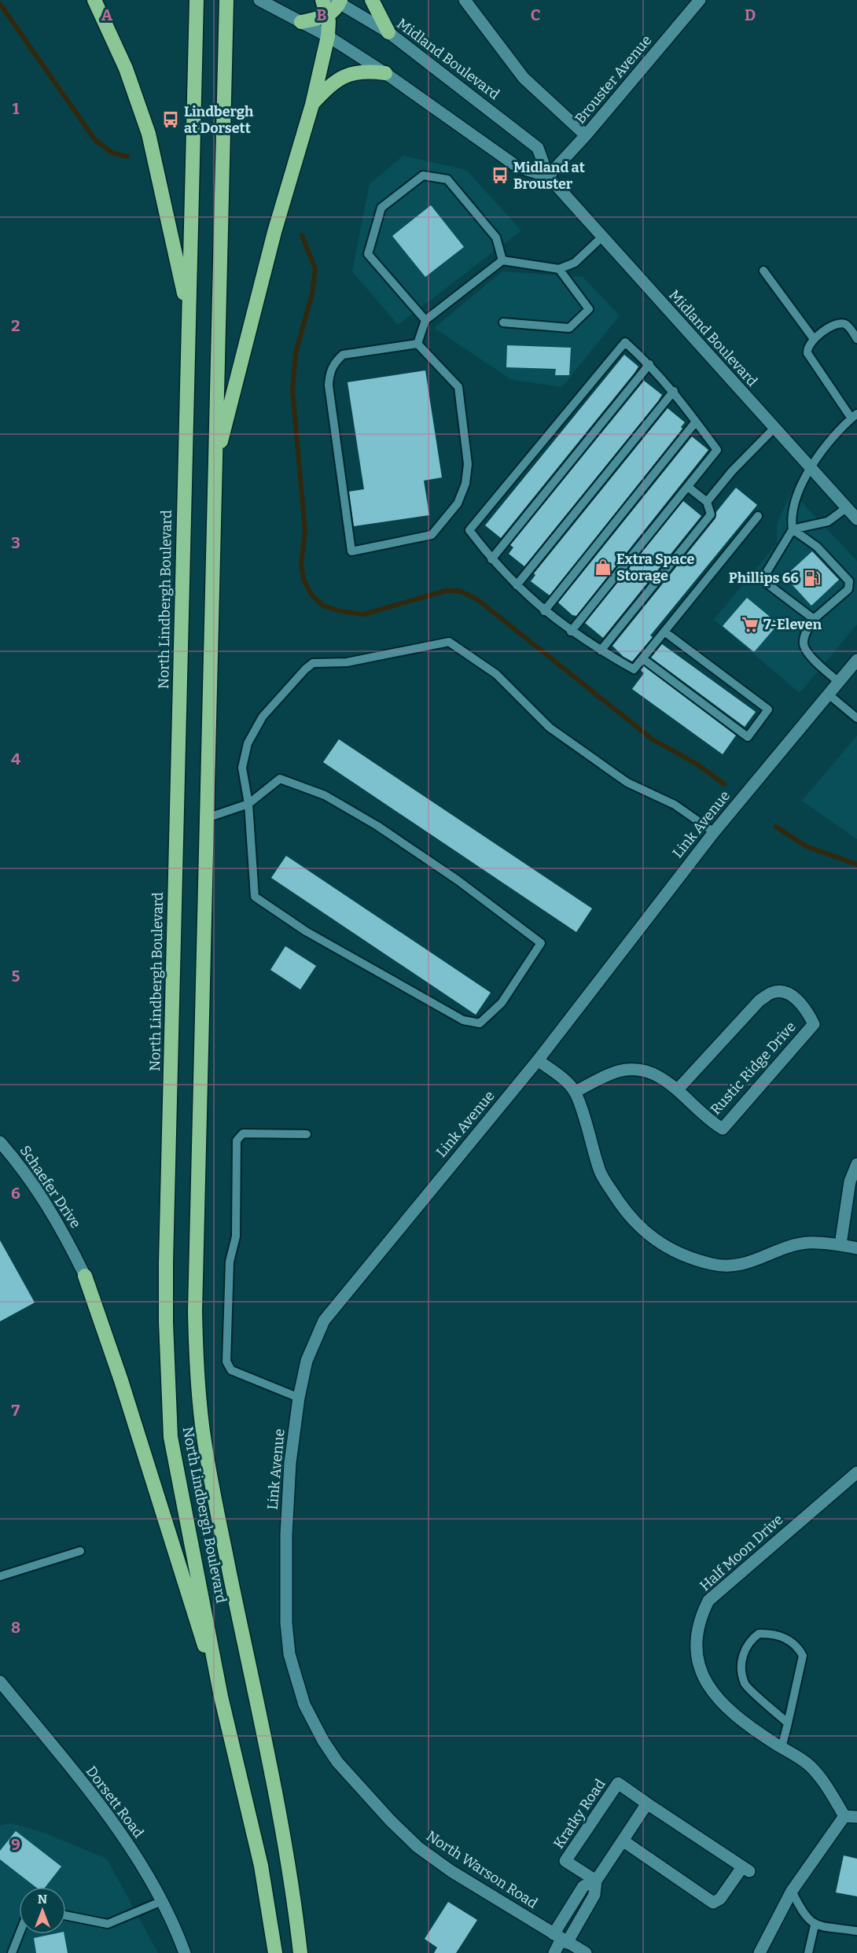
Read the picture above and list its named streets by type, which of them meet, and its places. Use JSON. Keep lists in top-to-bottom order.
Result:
{
  "streets": {
    "highway": ["North Lindbergh Boulevard"],
    "street": [
      "Midland Boulevard",
      "Brouster Avenue",
      "Link Avenue",
      "Rustic Ridge Drive",
      "Schaefer Drive",
      "Half Moon Drive",
      "Dorsett Road",
      "Kratky Road",
      "North Warson Road"
    ]
  },
  "crossings": [
    ["Midland Boulevard", "Brouster Avenue"],
    ["Link Avenue", "North Warson Road"]
  ],
  "places": {
    "bus stop": ["Lindbergh at Dorsett", "Midland at Brouster"],
    "shop": ["Extra Space Storage"],
    "fuel station": ["Phillips 66"],
    "supermarket": ["7-Eleven"]
  },
  "north": "top",
  "grid": {
    "columns": [
      "A",
      "B",
      "C",
      "D"
    ],
    "rows": [
      "1",
      "2",
      "3",
      "4",
      "5",
      "6",
      "7",
      "8",
      "9"
    ]
  }
}
